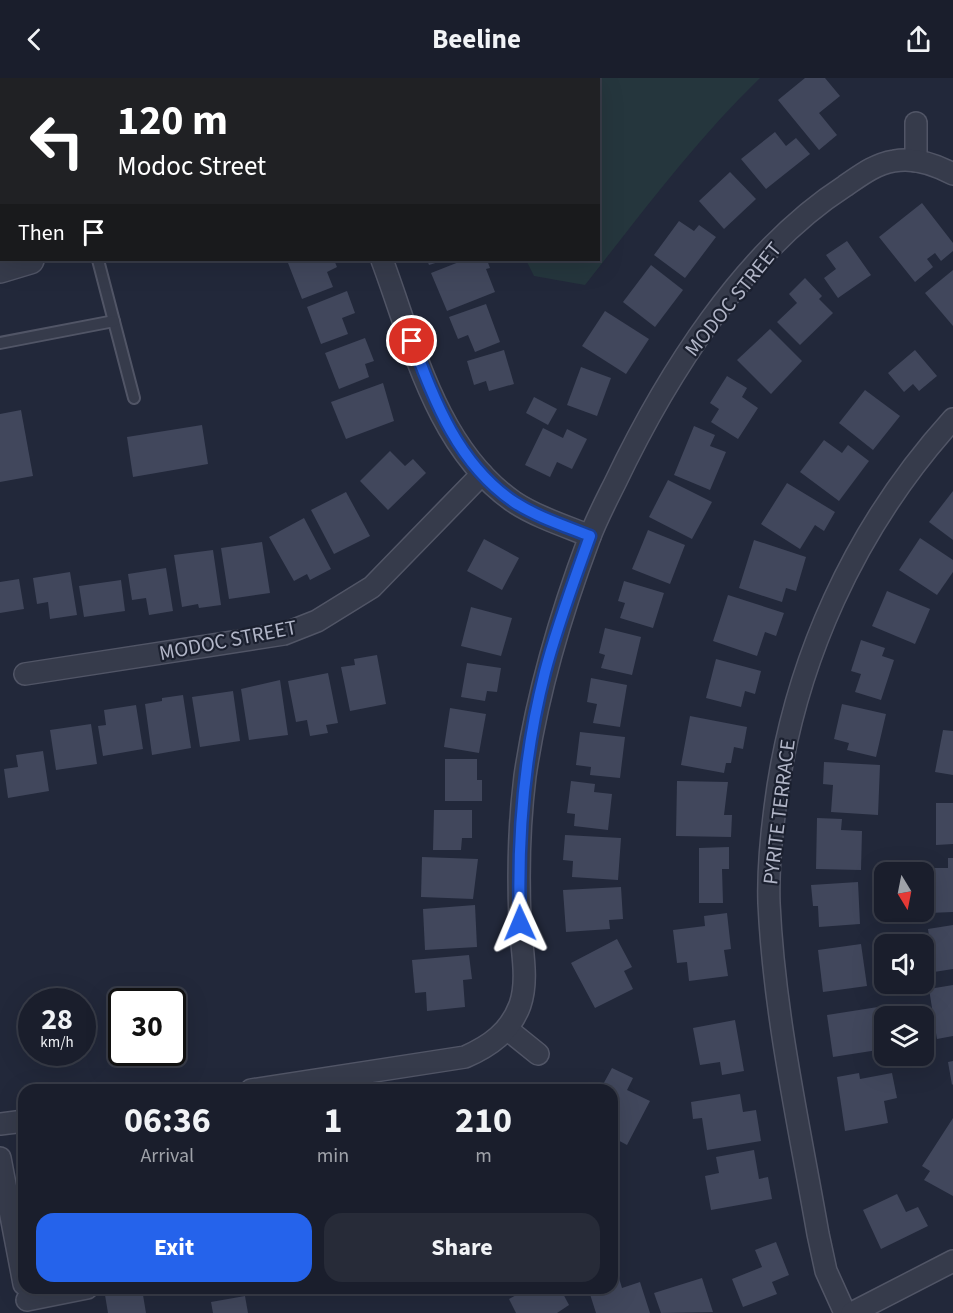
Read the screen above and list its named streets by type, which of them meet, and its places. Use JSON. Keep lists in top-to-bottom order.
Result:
{
  "streets": {
    "street": ["MODOC STREET", "PYRITE TERRACE"]
  },
  "north": "bottom",
  "page": {
    "header": "Beeline",
    "turn": ["120 m", "Modoc Street"],
    "then": "Then",
    "speed": "28 km/h",
    "limit": "30",
    "eta": [
      "06:36",
      "Arrival",
      "1",
      "min",
      "210",
      "m"
    ],
    "buttons": ["Exit", "Share"]
  }
}
